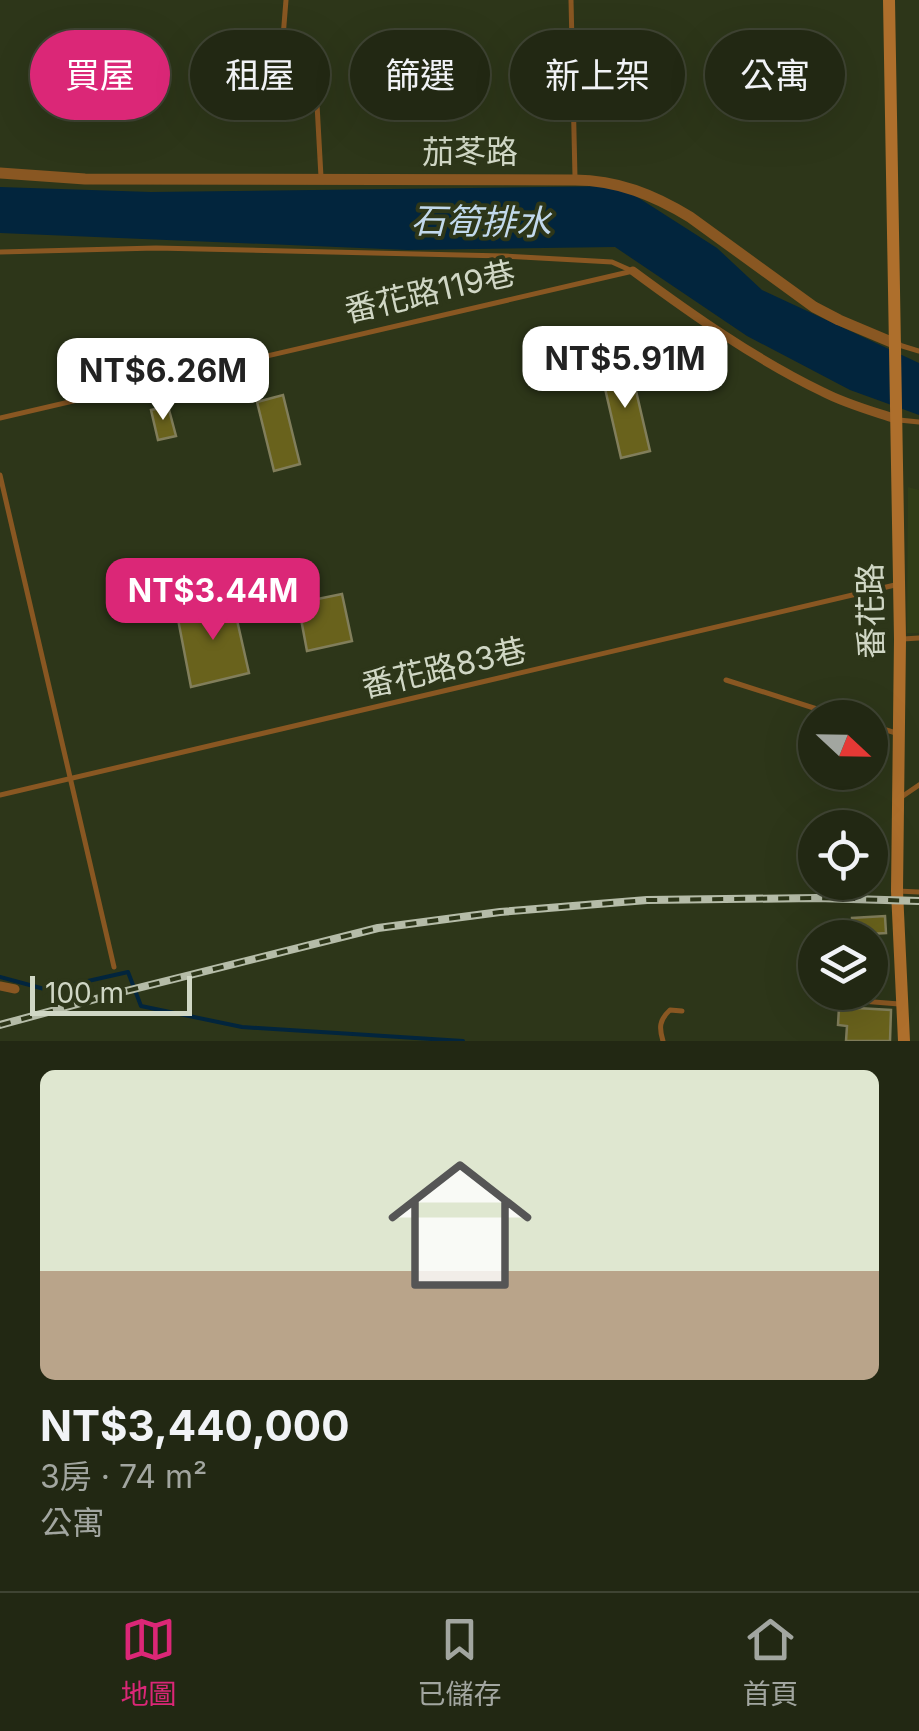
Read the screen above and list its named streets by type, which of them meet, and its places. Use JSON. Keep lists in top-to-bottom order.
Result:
{
  "streets": {
    "main road": ["番花路"],
    "street": ["茄苳路"],
    "lane": ["番花路119巷", "番花路83巷"]
  },
  "crossings": [
    ["茄苳路", "番花路"],
    ["番花路", "番花路83巷"]
  ],
  "water": ["石筍排水"],
  "scale_bar": "100 m",
  "north": "right",
  "page": {
    "chip": [
      "買屋",
      "租屋",
      "篩選",
      "新上架",
      "公寓"
    ],
    "price": ["NT$5.91M", "NT$6.26M", "NT$3.44M"],
    "scale": "100 m",
    "list": [
      {
        "name": "NT$3,440,000",
        "note": "3房 · 74 m² · 公寓"
      }
    ],
    "tabs": ["地圖", "已儲存", "首頁"]
  }
}
